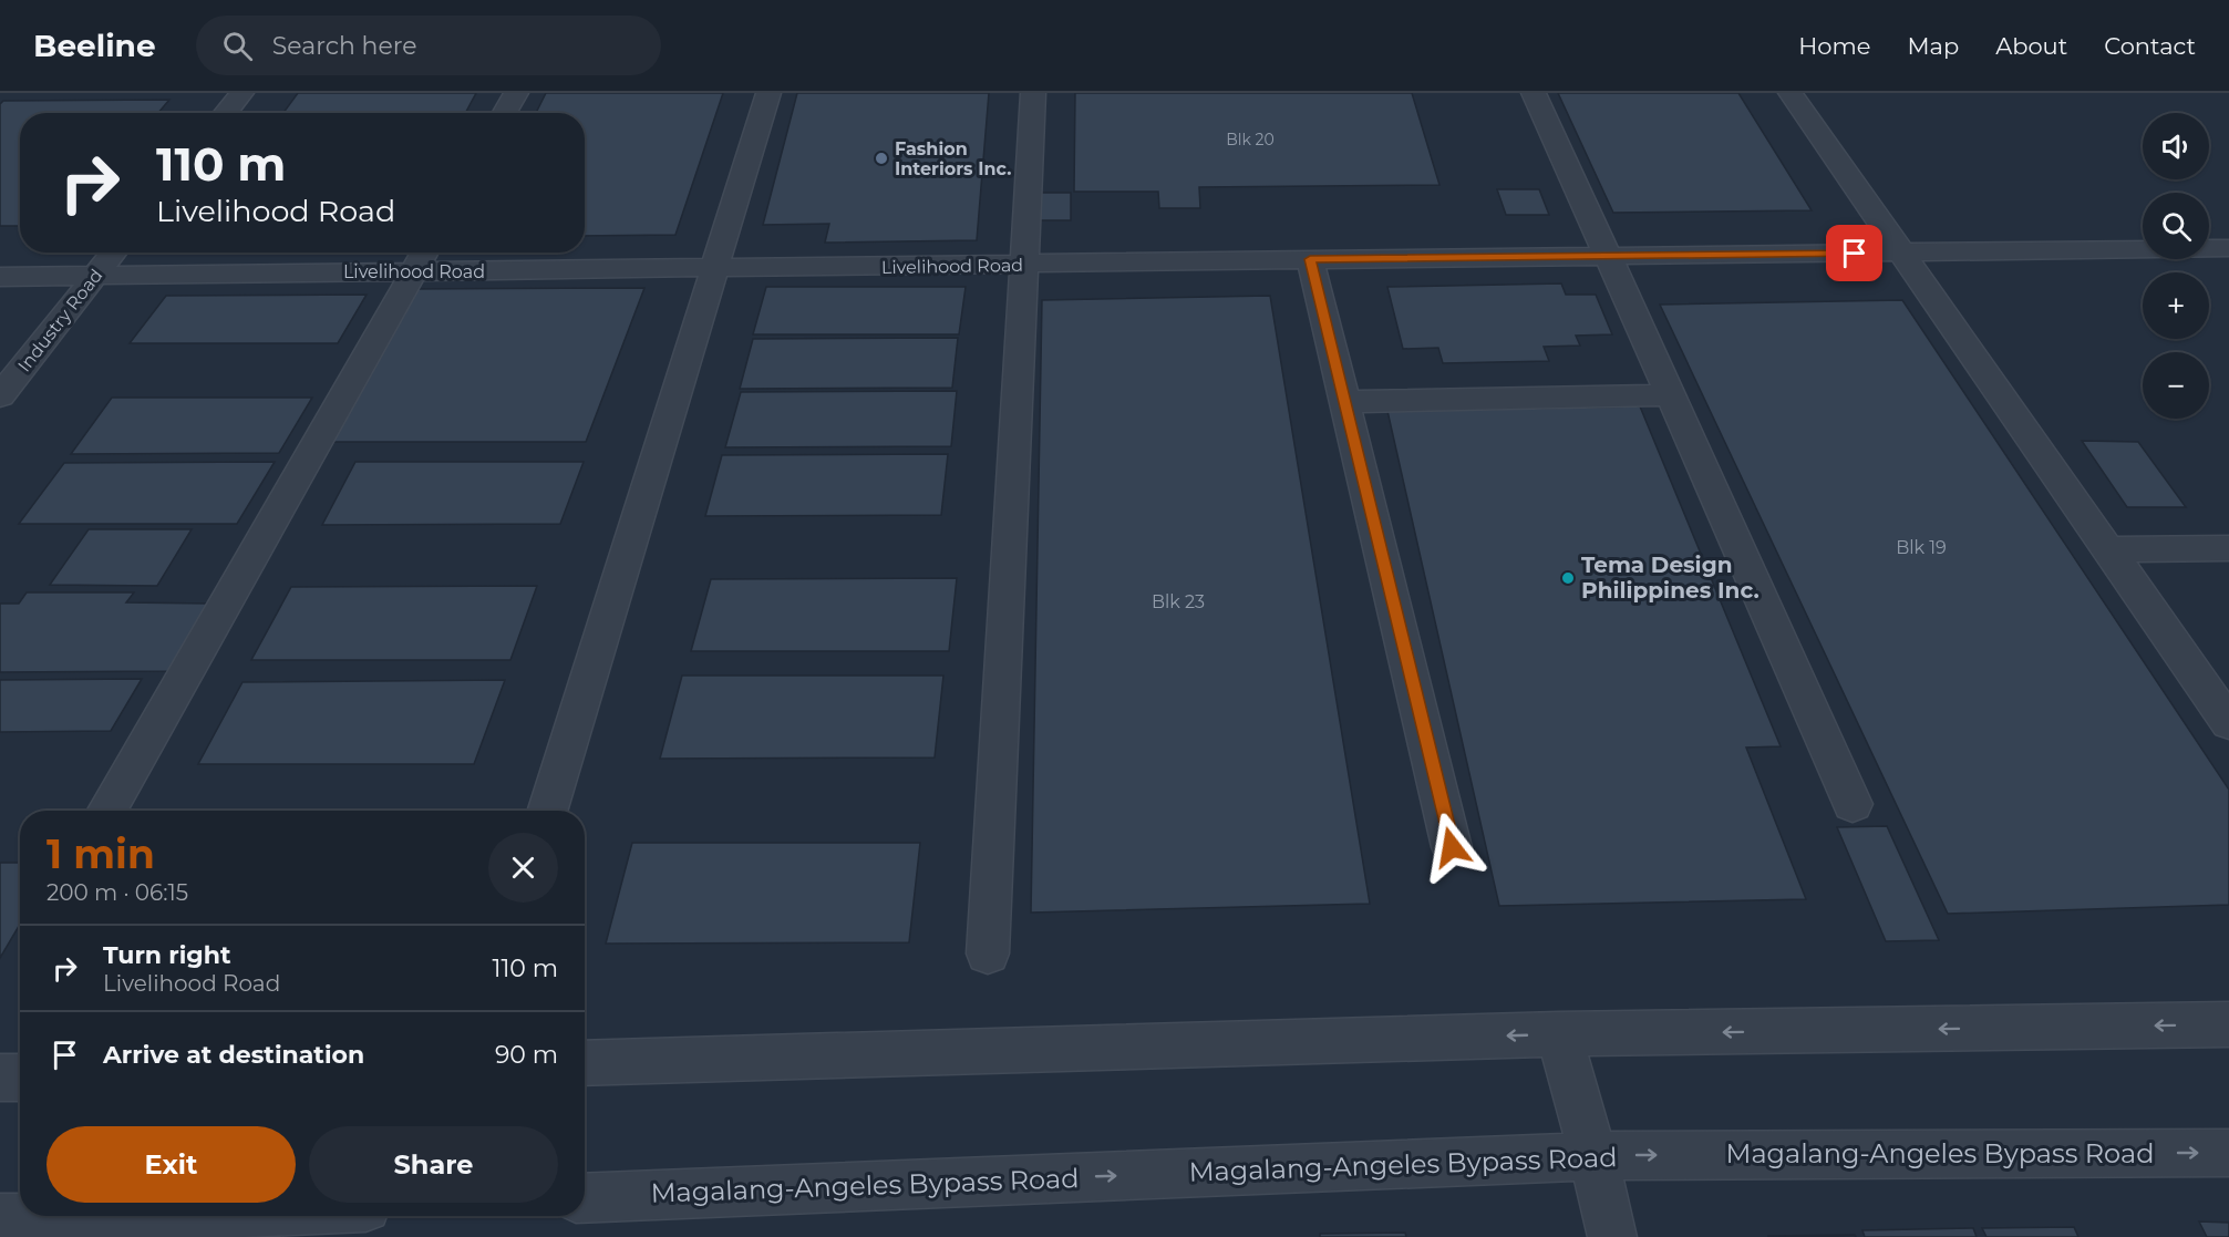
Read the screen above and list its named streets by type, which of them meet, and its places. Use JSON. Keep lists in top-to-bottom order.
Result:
{
  "streets": {
    "street": ["Livelihood Road", "Industry Road", "Magalang-Angeles Bypass Road"]
  },
  "crossings": [
    ["Livelihood Road", "Industry Road"]
  ],
  "places": ["Fashion Interiors Inc.", "Tema Design Philippines Inc."],
  "house_numbers": ["Blk 20", "Blk 19", "Blk 23"],
  "page": {
    "header": "Beeline",
    "search": "Search here",
    "nav": [
      "Home",
      "Map",
      "About",
      "Contact"
    ],
    "map_buttons": ["+", "−"],
    "turn": ["110 m", "Livelihood Road"],
    "heading": ["1 min", "200 m · 06:15"],
    "list": [
      {
        "name": "Turn right",
        "note": "Livelihood Road",
        "value": "110 m"
      },
      {
        "name": "Arrive at destination",
        "value": "90 m"
      }
    ],
    "buttons": ["Exit", "Share"]
  }
}
